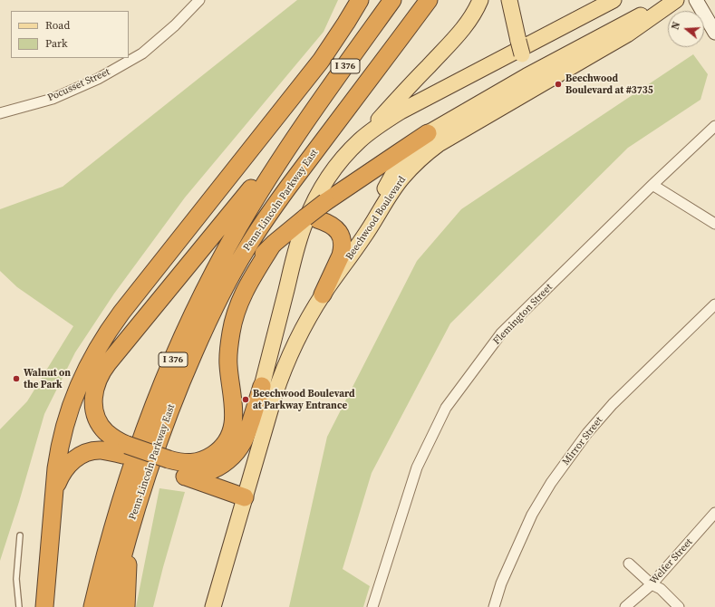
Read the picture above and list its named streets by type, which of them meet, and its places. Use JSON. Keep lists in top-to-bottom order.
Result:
{
  "streets": {
    "highway": ["I 376", "Penn-Lincoln Parkway East"],
    "main road": ["Beechwood Boulevard"],
    "street": [
      "Pocusset Street",
      "Flemington Street",
      "Mirror Street",
      "Welfer Street"
    ]
  },
  "places": ["Beechwood Boulevard at #3735", "Walnut on the Park", "Beechwood Boulevard at Parkway Entrance"],
  "legend": ["Road", "Park"],
  "north": "left"
}
